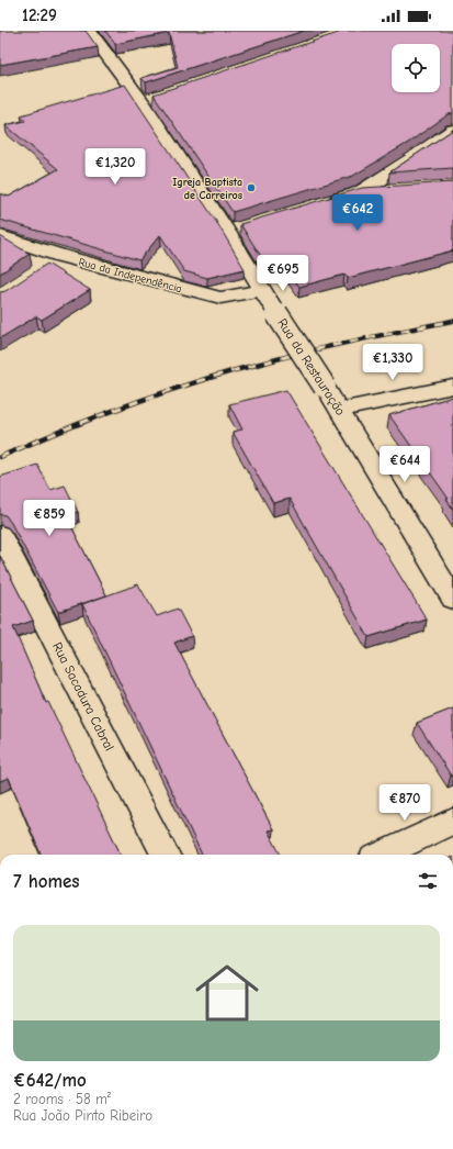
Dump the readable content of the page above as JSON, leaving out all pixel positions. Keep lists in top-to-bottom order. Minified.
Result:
{"streets":{"street":["Rua da Independência","Rua da Restauração","Rua Sacadura Cabral"]},"crossings":[["Rua da Independência","Rua da Restauração"]],"places":["Igreja Baptista de Carreiros"],"page":{"status":"12:29","price":["€1,320","€642","€695","€1,330","€644","€859","€870"],"heading":"7 homes","list":[{"name":"€642/mo","note":"2 rooms · 58 m² · Rua João Pinto Ribeiro"}]}}
